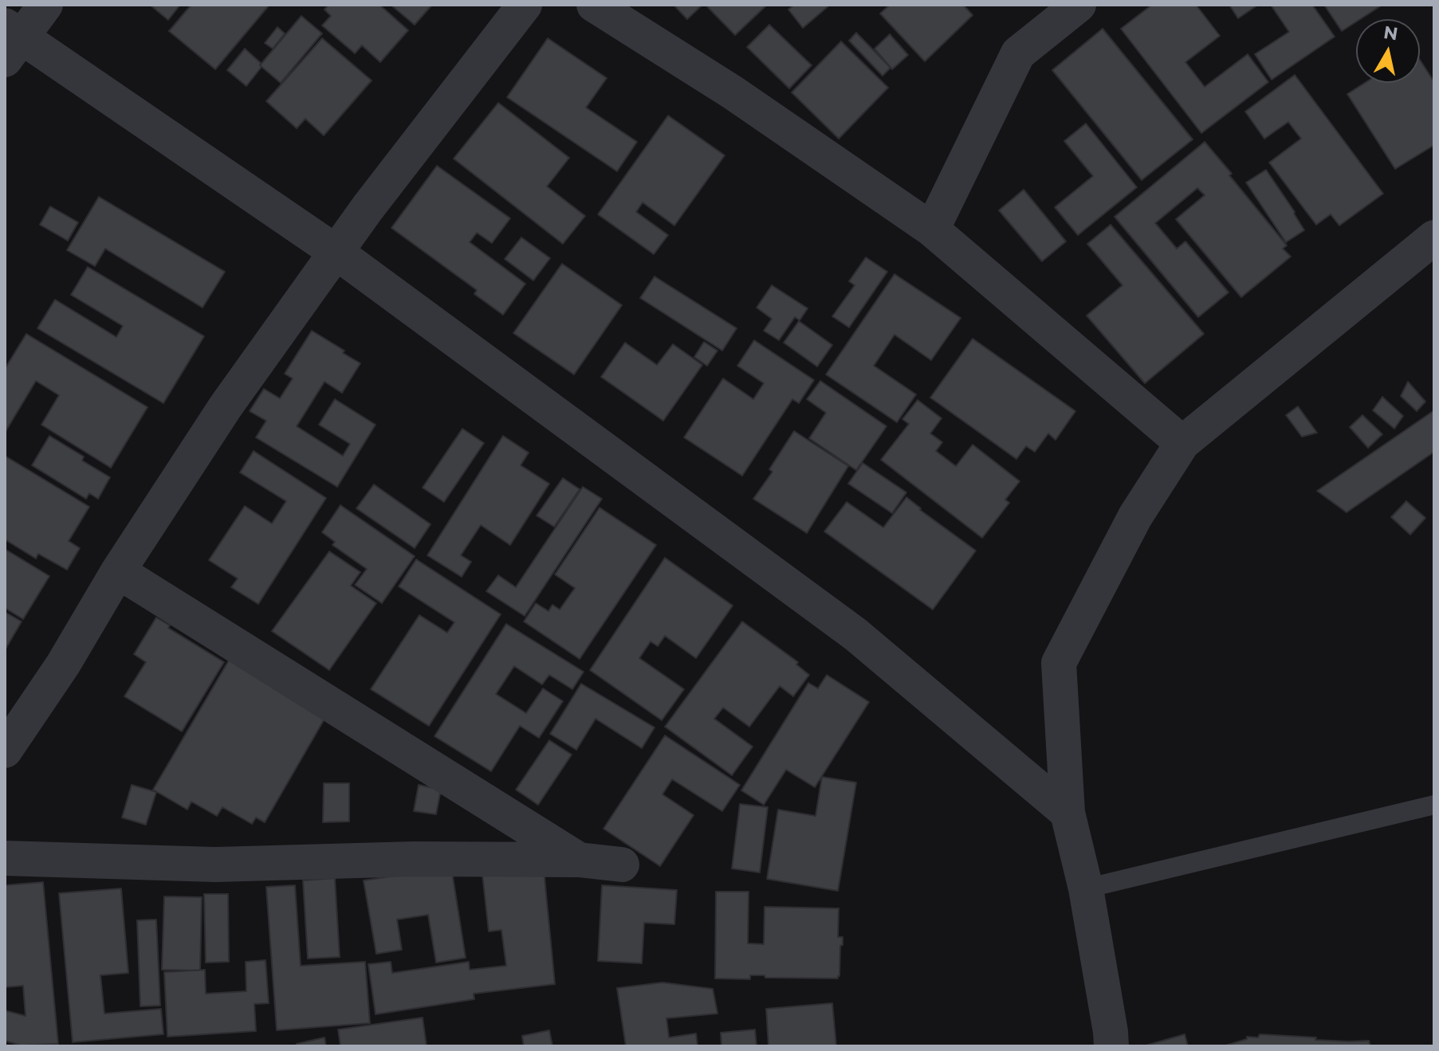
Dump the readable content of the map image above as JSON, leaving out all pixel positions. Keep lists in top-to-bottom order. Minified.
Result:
{"north":"top"}
